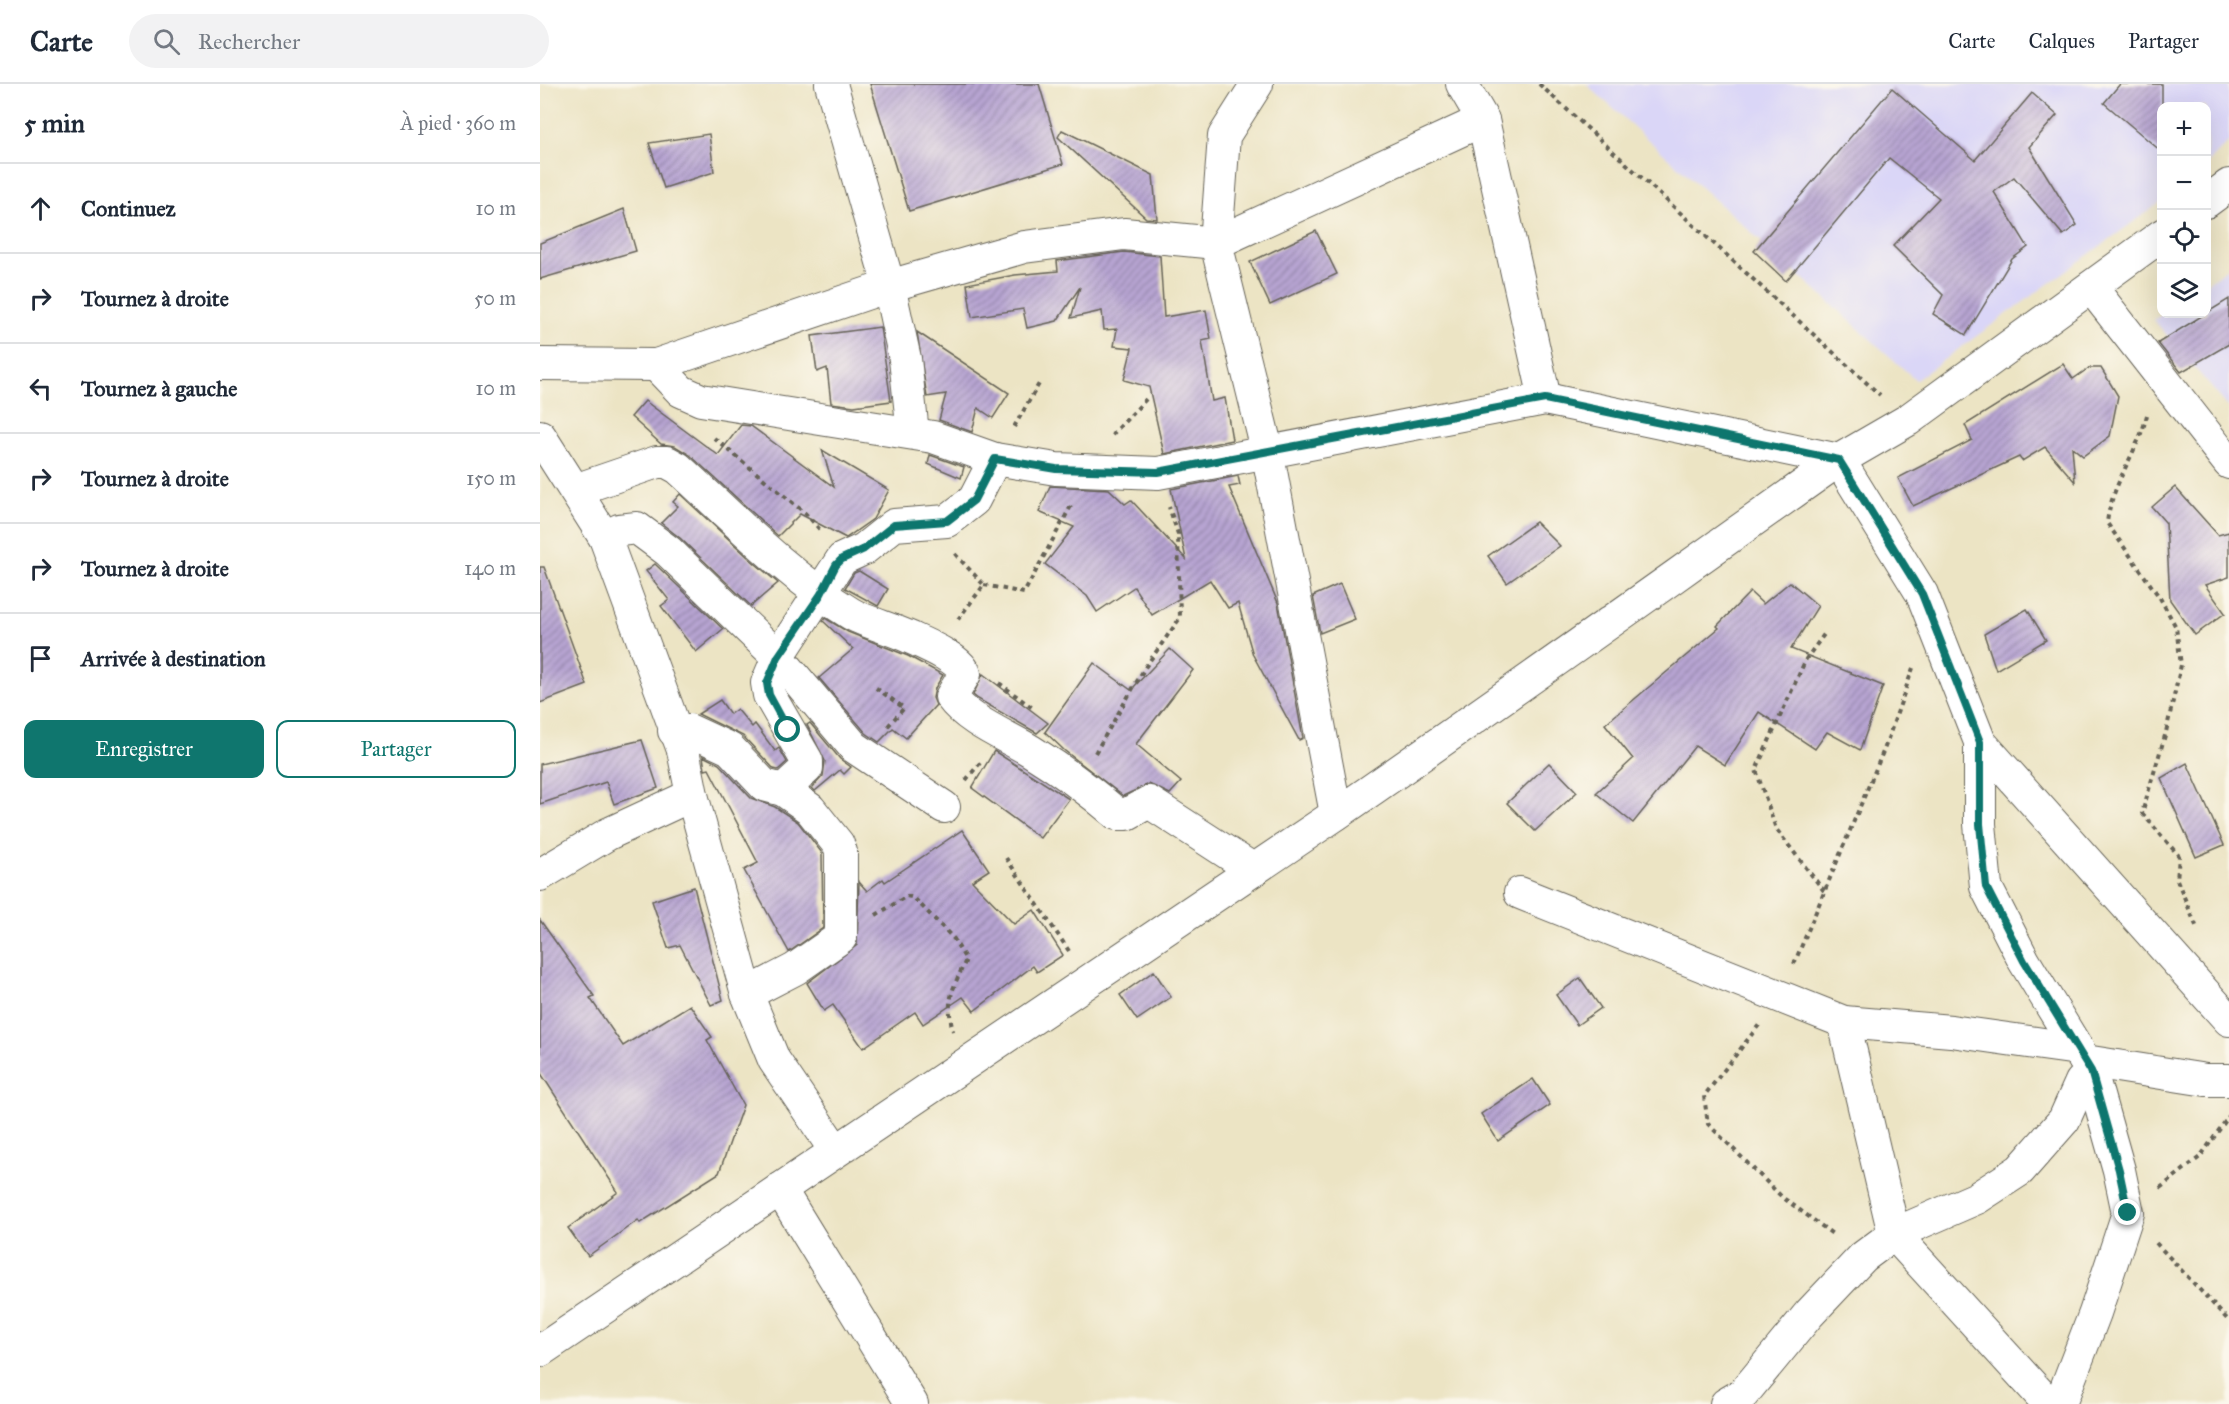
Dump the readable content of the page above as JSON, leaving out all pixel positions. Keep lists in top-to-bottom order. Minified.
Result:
{"page":{"header":"Carte","search":"Rechercher","nav":["Carte","Calques","Partager"],"heading":["5 min","À pied · 360 m"],"map_buttons":["+","−"],"list":[["Continuez","10 m"],["Tournez à droite","50 m"],["Tournez à gauche","10 m"],["Tournez à droite","150 m"],["Tournez à droite","140 m"],"Arrivée à destination"],"buttons":["Enregistrer","Partager"]}}
